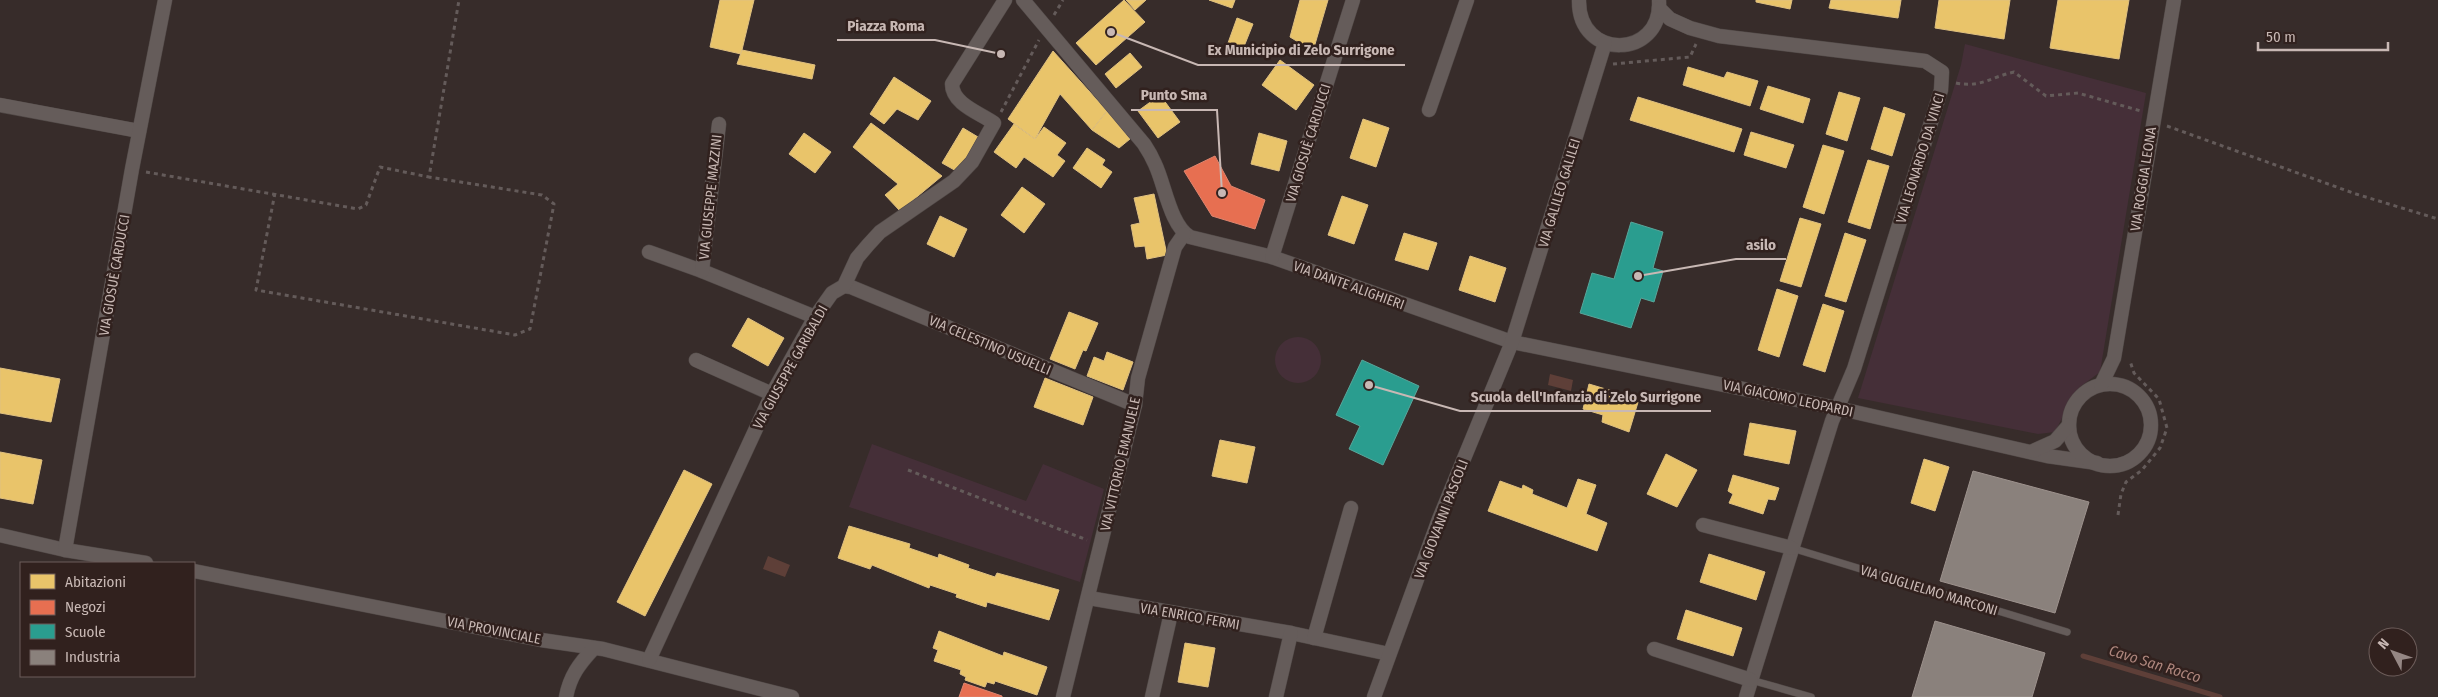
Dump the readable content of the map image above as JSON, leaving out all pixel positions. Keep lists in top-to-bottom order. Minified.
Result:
{"streets":{"street":["VIA GIOSUÈ CARDUCCI","VIA LEONARDO DA VINCI","VIA ROGGIA LEONA","VIA GALILEO GALILEI","VIA GIUSEPPE MAZZINI","VIA DANTE ALIGHIERI","VIA CELESTINO USUELLI","VIA GIUSEPPE GARIBALDI","VIA GIACOMO LEOPARDI","VIA VITTORIO EMANUELE","VIA GIOVANNI PASCOLI","VIA ENRICO FERMI","VIA PROVINCIALE"],"lane":["VIA GUGLIELMO MARCONI"]},"crossings":[["VIA GIOSUÈ CARDUCCI","VIA DANTE ALIGHIERI"],["VIA LEONARDO DA VINCI","VIA GALILEO GALILEI"],["VIA LEONARDO DA VINCI","VIA GIACOMO LEOPARDI"],["VIA ROGGIA LEONA","VIA GIACOMO LEOPARDI"],["VIA GALILEO GALILEI","VIA DANTE ALIGHIERI"],["VIA GALILEO GALILEI","VIA GIACOMO LEOPARDI"],["VIA GALILEO GALILEI","VIA GIOVANNI PASCOLI"],["VIA GIUSEPPE MAZZINI","VIA GIUSEPPE GARIBALDI"],["VIA DANTE ALIGHIERI","VIA GIACOMO LEOPARDI"],["VIA DANTE ALIGHIERI","VIA VITTORIO EMANUELE"],["VIA DANTE ALIGHIERI","VIA GIOVANNI PASCOLI"],["VIA CELESTINO USUELLI","VIA GIUSEPPE GARIBALDI"],["VIA CELESTINO USUELLI","VIA VITTORIO EMANUELE"],["VIA GIUSEPPE GARIBALDI","VIA PROVINCIALE"],["VIA GIACOMO LEOPARDI","VIA GIOVANNI PASCOLI"],["VIA VITTORIO EMANUELE","VIA ENRICO FERMI"],["VIA GIOVANNI PASCOLI","VIA ENRICO FERMI"]],"water":["Cavo San Rocco"],"places":["Ex Municipio di Zelo Surrigone","Piazza Roma","Punto Sma","asilo","Scuola dell'Infanzia di Zelo Surrigone"],"legend":["Abitazioni","Negozi","Scuole","Industria"],"scale_bar":"50 m","north":"top left"}
